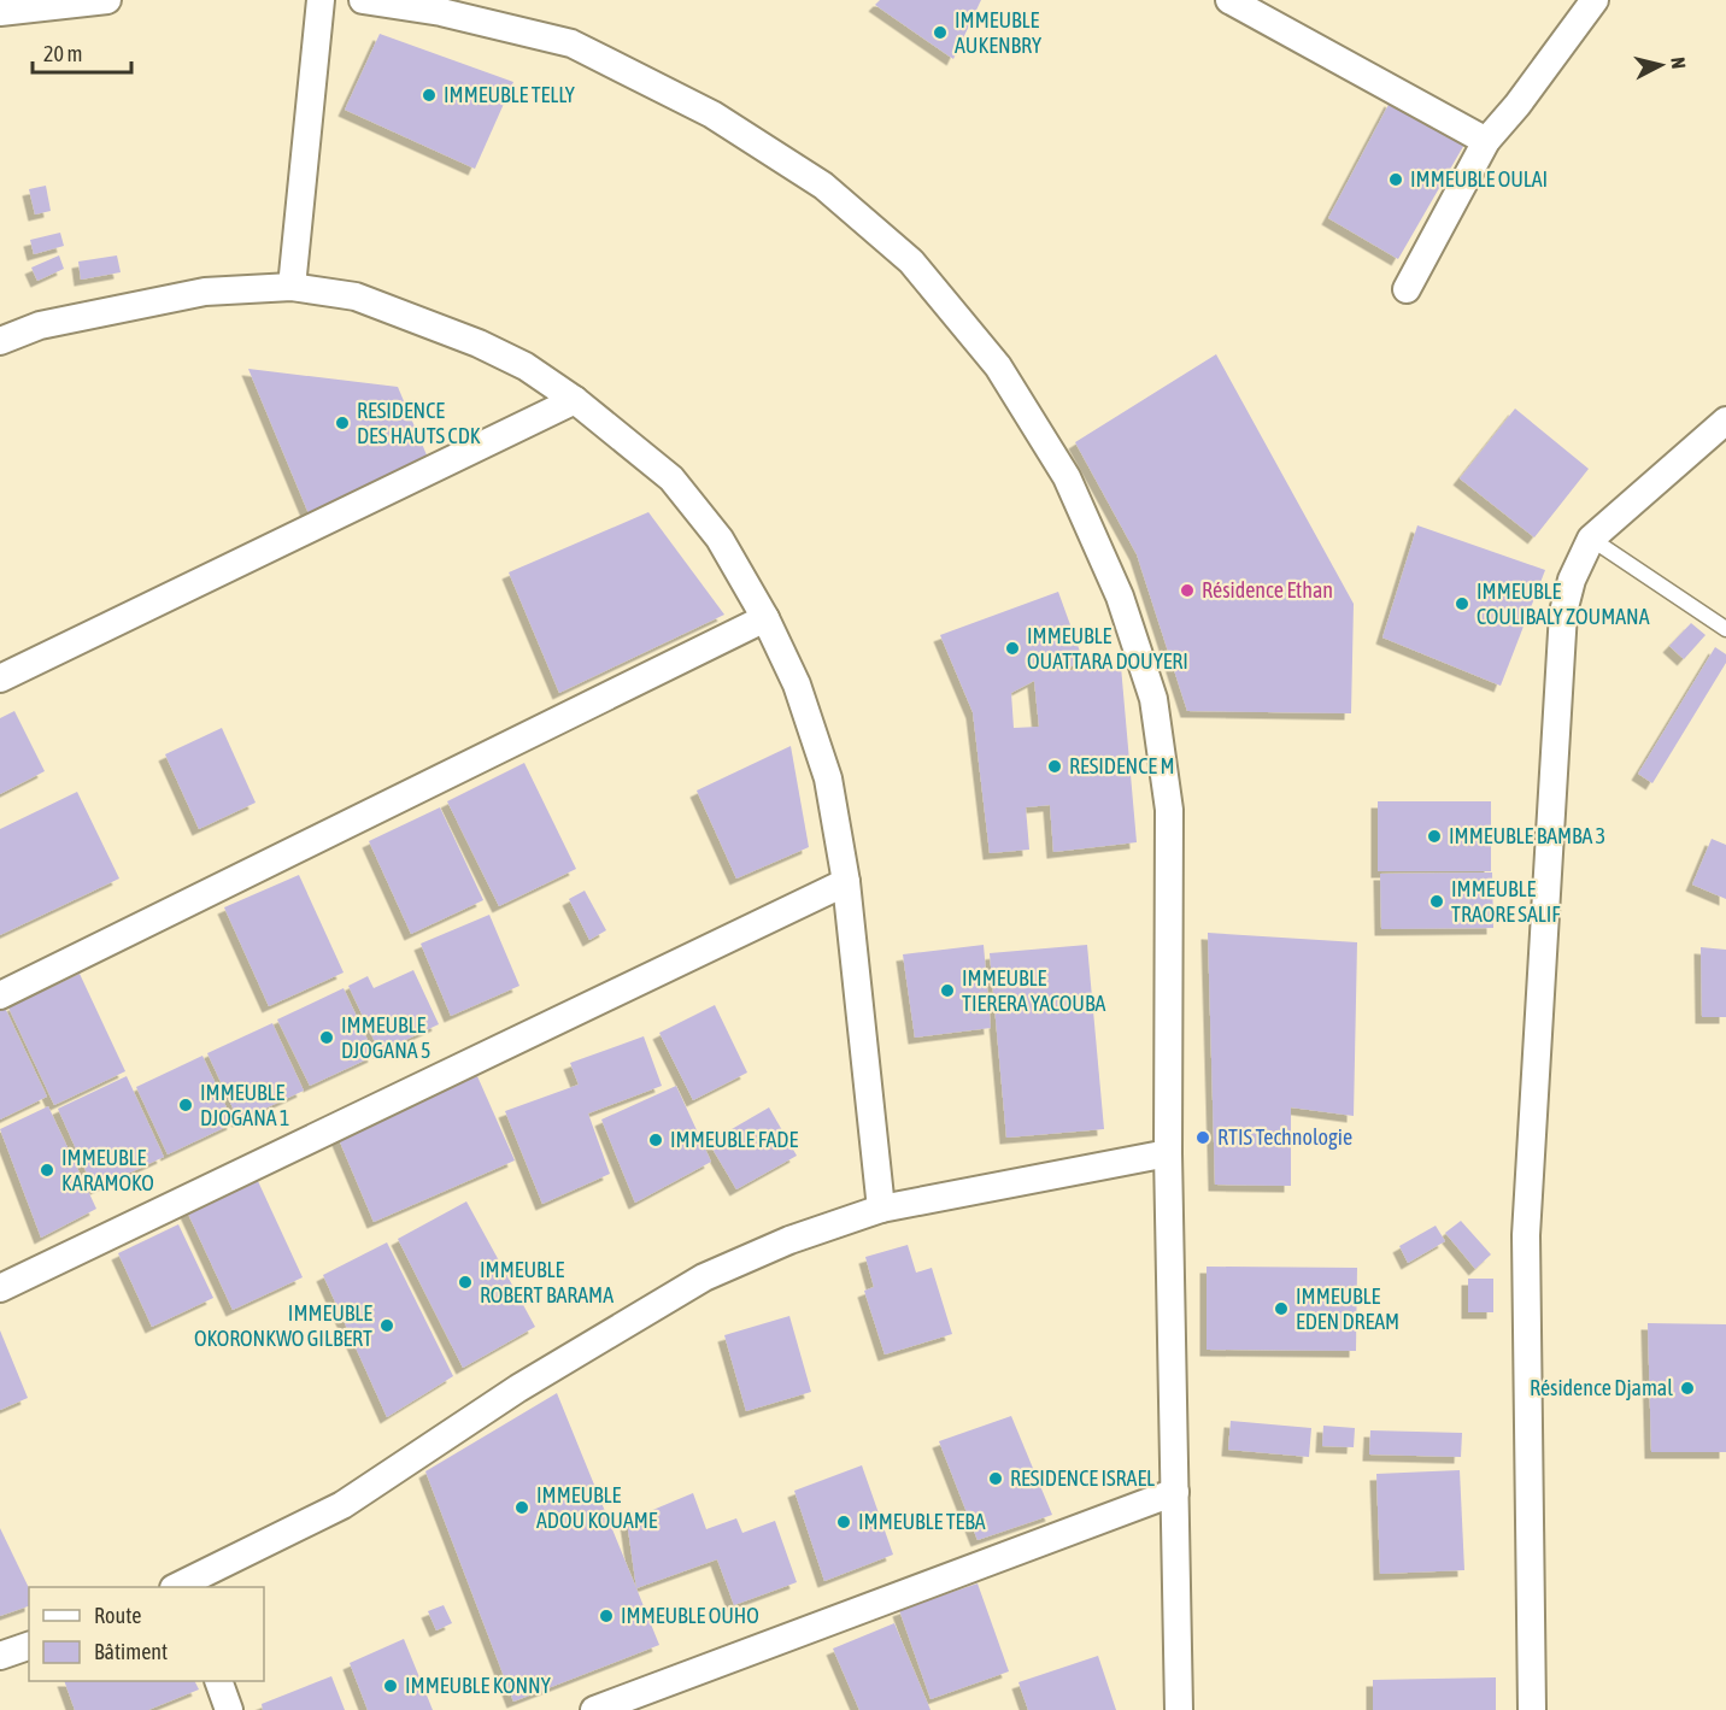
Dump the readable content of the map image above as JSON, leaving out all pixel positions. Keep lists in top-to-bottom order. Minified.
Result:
{"places":["IMMEUBLE AUKENBRY","IMMEUBLE TELLY","IMMEUBLE OULAI","RESIDENCE DES HAUTS CDK","Résidence Ethan","IMMEUBLE COULIBALY ZOUMANA","IMMEUBLE OUATTARA DOUYERI","RESIDENCE M","IMMEUBLE BAMBA 3","IMMEUBLE TRAORE SALIF","IMMEUBLE TIERERA YACOUBA","IMMEUBLE DJOGANA 5","IMMEUBLE DJOGANA 1","RTIS Technologie","IMMEUBLE FADE","IMMEUBLE KARAMOKO","IMMEUBLE ROBERT BARAMA","IMMEUBLE EDEN DREAM","IMMEUBLE OKORONKWO GILBERT","Résidence Djamal","RESIDENCE ISRAEL","IMMEUBLE ADOU KOUAME","IMMEUBLE TEBA","IMMEUBLE OUHO","IMMEUBLE KONNY"],"legend":["Route","Bâtiment"],"scale_bar":"20 m","north":"right"}
